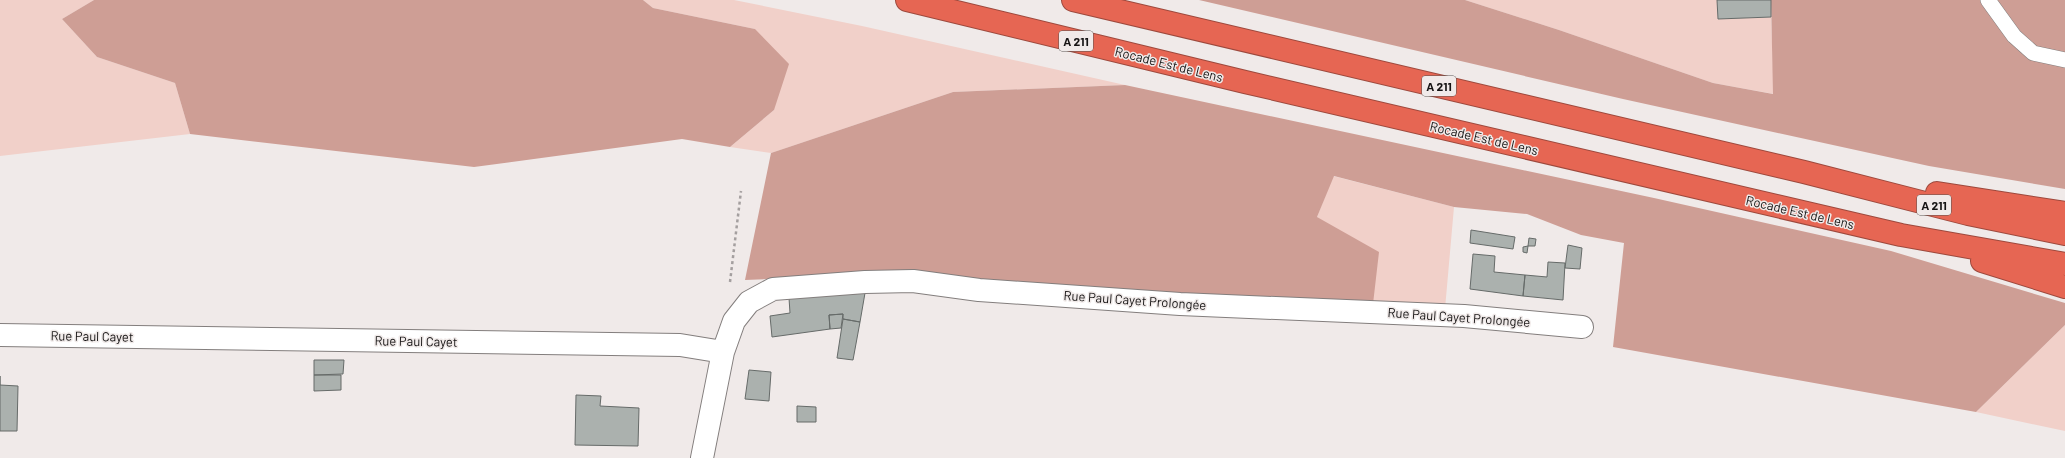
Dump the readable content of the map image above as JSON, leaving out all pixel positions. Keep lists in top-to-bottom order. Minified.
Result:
{"streets":{"highway":["A 211","Rocade Est de Lens"],"street":["Rue Paul Cayet Prolongée","Rue Paul Cayet"]},"crossings":[["Rue Paul Cayet Prolongée","Rue Paul Cayet"]]}
